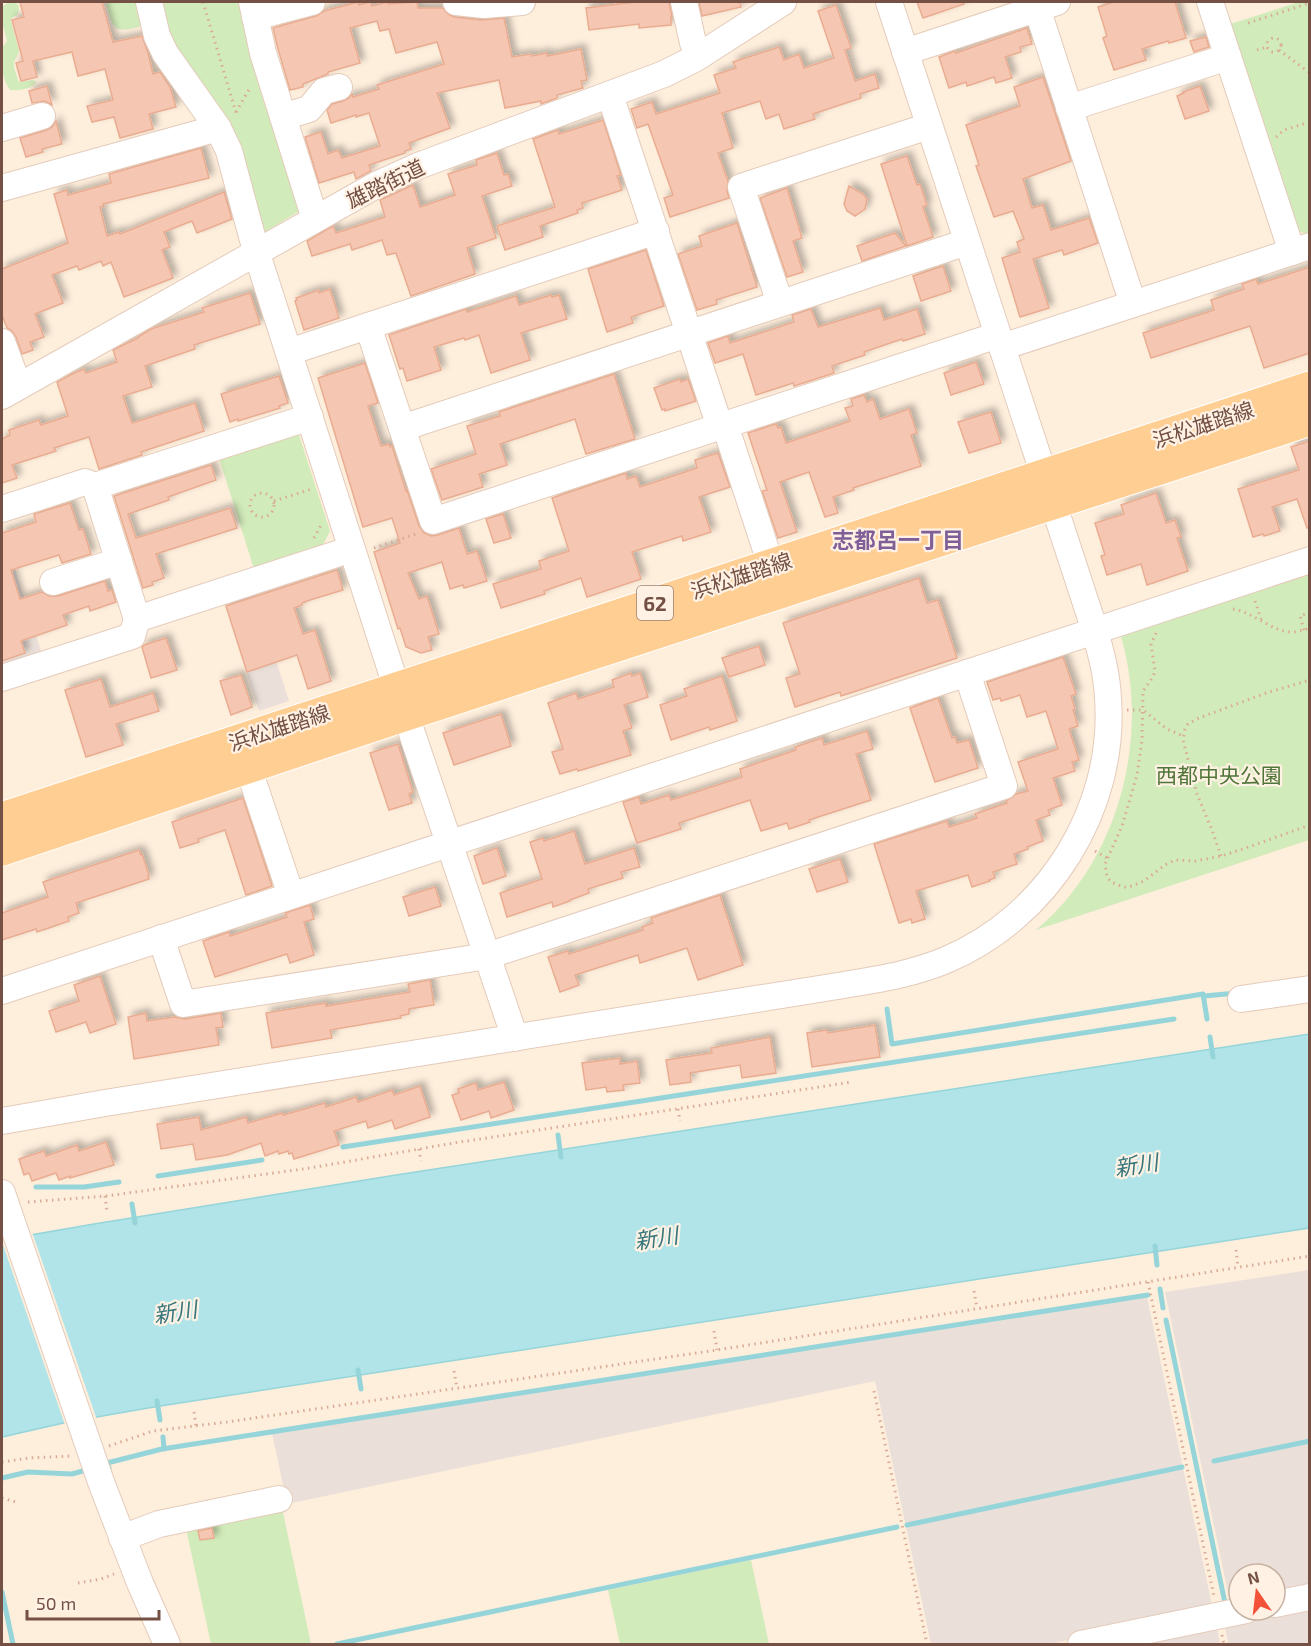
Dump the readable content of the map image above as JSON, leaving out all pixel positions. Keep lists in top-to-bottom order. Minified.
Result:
{"streets":{"main road":["浜松雄踏線","62"],"street":["雄踏街道"]},"districts":["志都呂一丁目"],"water":["新川"],"parks":["西都中央公園"],"scale_bar":"50 m","north":"top"}
